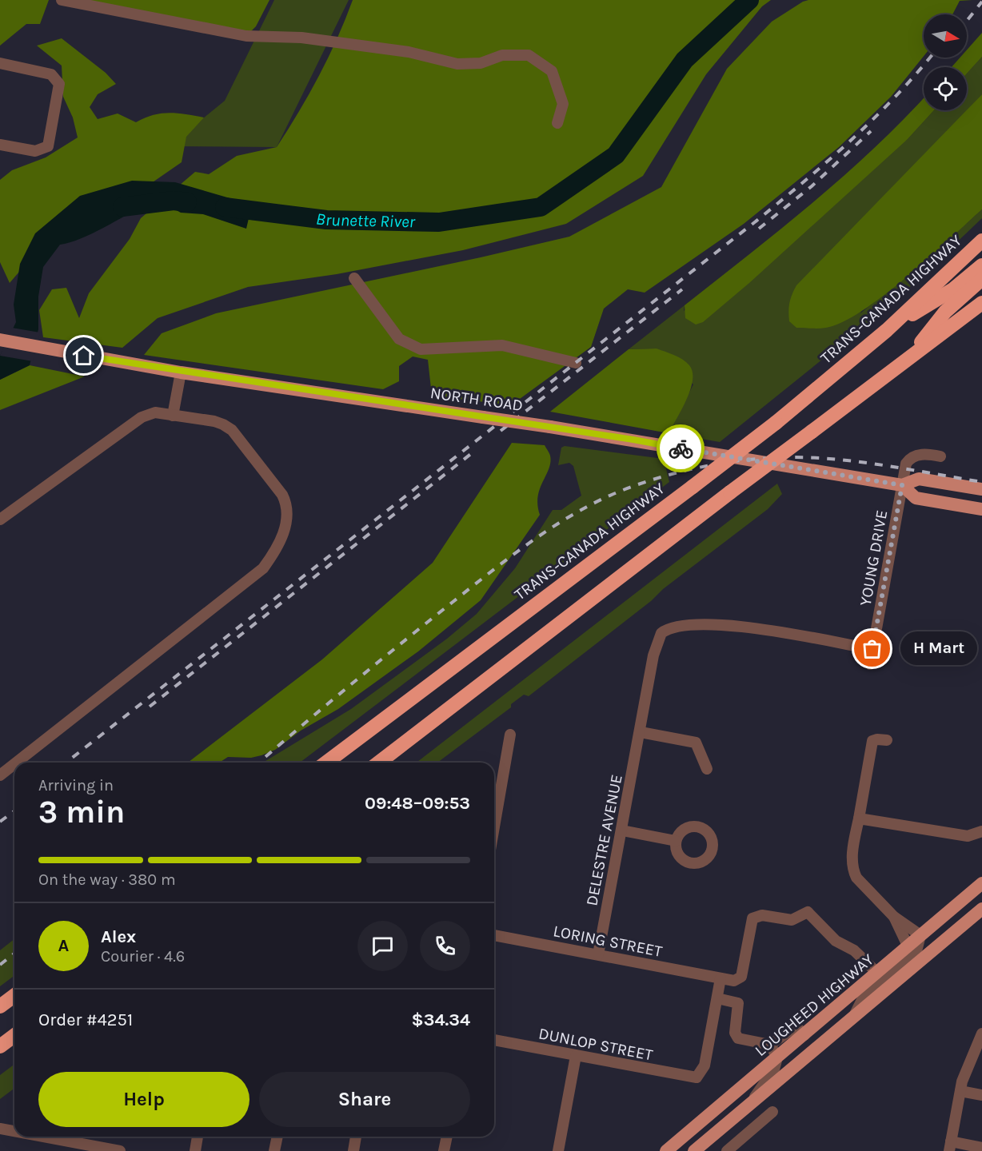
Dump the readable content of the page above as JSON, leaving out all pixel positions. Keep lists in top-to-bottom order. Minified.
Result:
{"streets":{"highway":["TRANS-CANADA HIGHWAY"],"main road":["NORTH ROAD","LOUGHEED HIGHWAY"],"street":["YOUNG DRIVE","DELESTRE AVENUE","LORING STREET","DUNLOP STREET"]},"crossings":[["NORTH ROAD","YOUNG DRIVE"],["YOUNG DRIVE","DELESTRE AVENUE"],["DELESTRE AVENUE","LORING STREET"]],"water":["Brunette River"],"places":["H Mart"],"north":"right","page":{"bubble":"H Mart","heading":["3 min","Arriving in","09:48–09:53"],"panel":["Alex","Courier · 4.6","Order #4251","$34.34"],"bar":"On the way · 380 m","round":"A","buttons":["Help","Share"]}}
